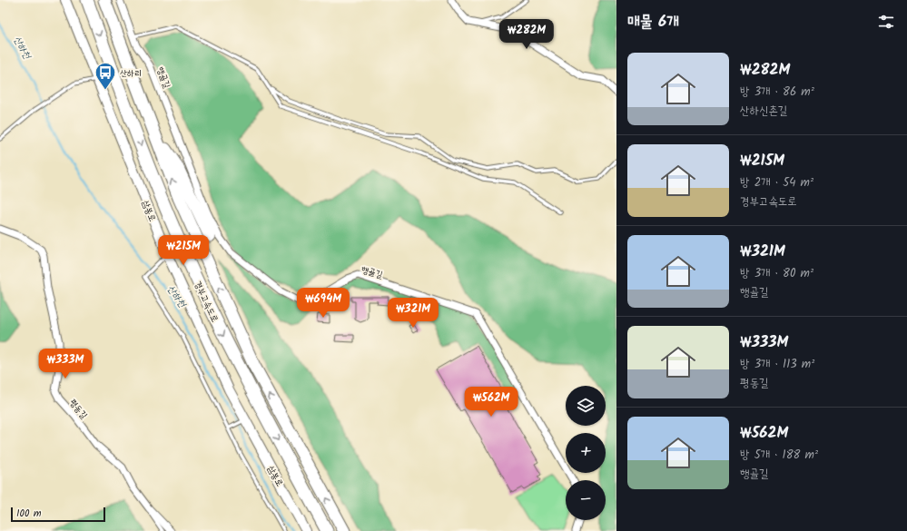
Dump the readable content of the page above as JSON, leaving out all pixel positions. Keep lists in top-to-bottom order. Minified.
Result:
{"streets":{"highway":["경부고속도로"],"main road":["삼봉로"],"street":["행골길","평동길"]},"water":["산하천"],"places":{"bus stop":["산하리"]},"scale_bar":"100 m","page":{"heading":"매물 6개","price":["₩282M","₩215M","₩694M","₩321M","₩333M","₩562M"],"list":[{"name":"₩282M","note":"방 3개 · 86 m² · 산하신촌길"},{"name":"₩215M","note":"방 2개 · 54 m² · 경부고속도로"},{"name":"₩321M","note":"방 3개 · 80 m² · 행골길"},{"name":"₩333M","note":"방 3개 · 113 m² · 평동길"},{"name":"₩562M","note":"방 5개 · 188 m² · 행골길"}],"map_buttons":["+","−"],"scale":"100 m"}}
